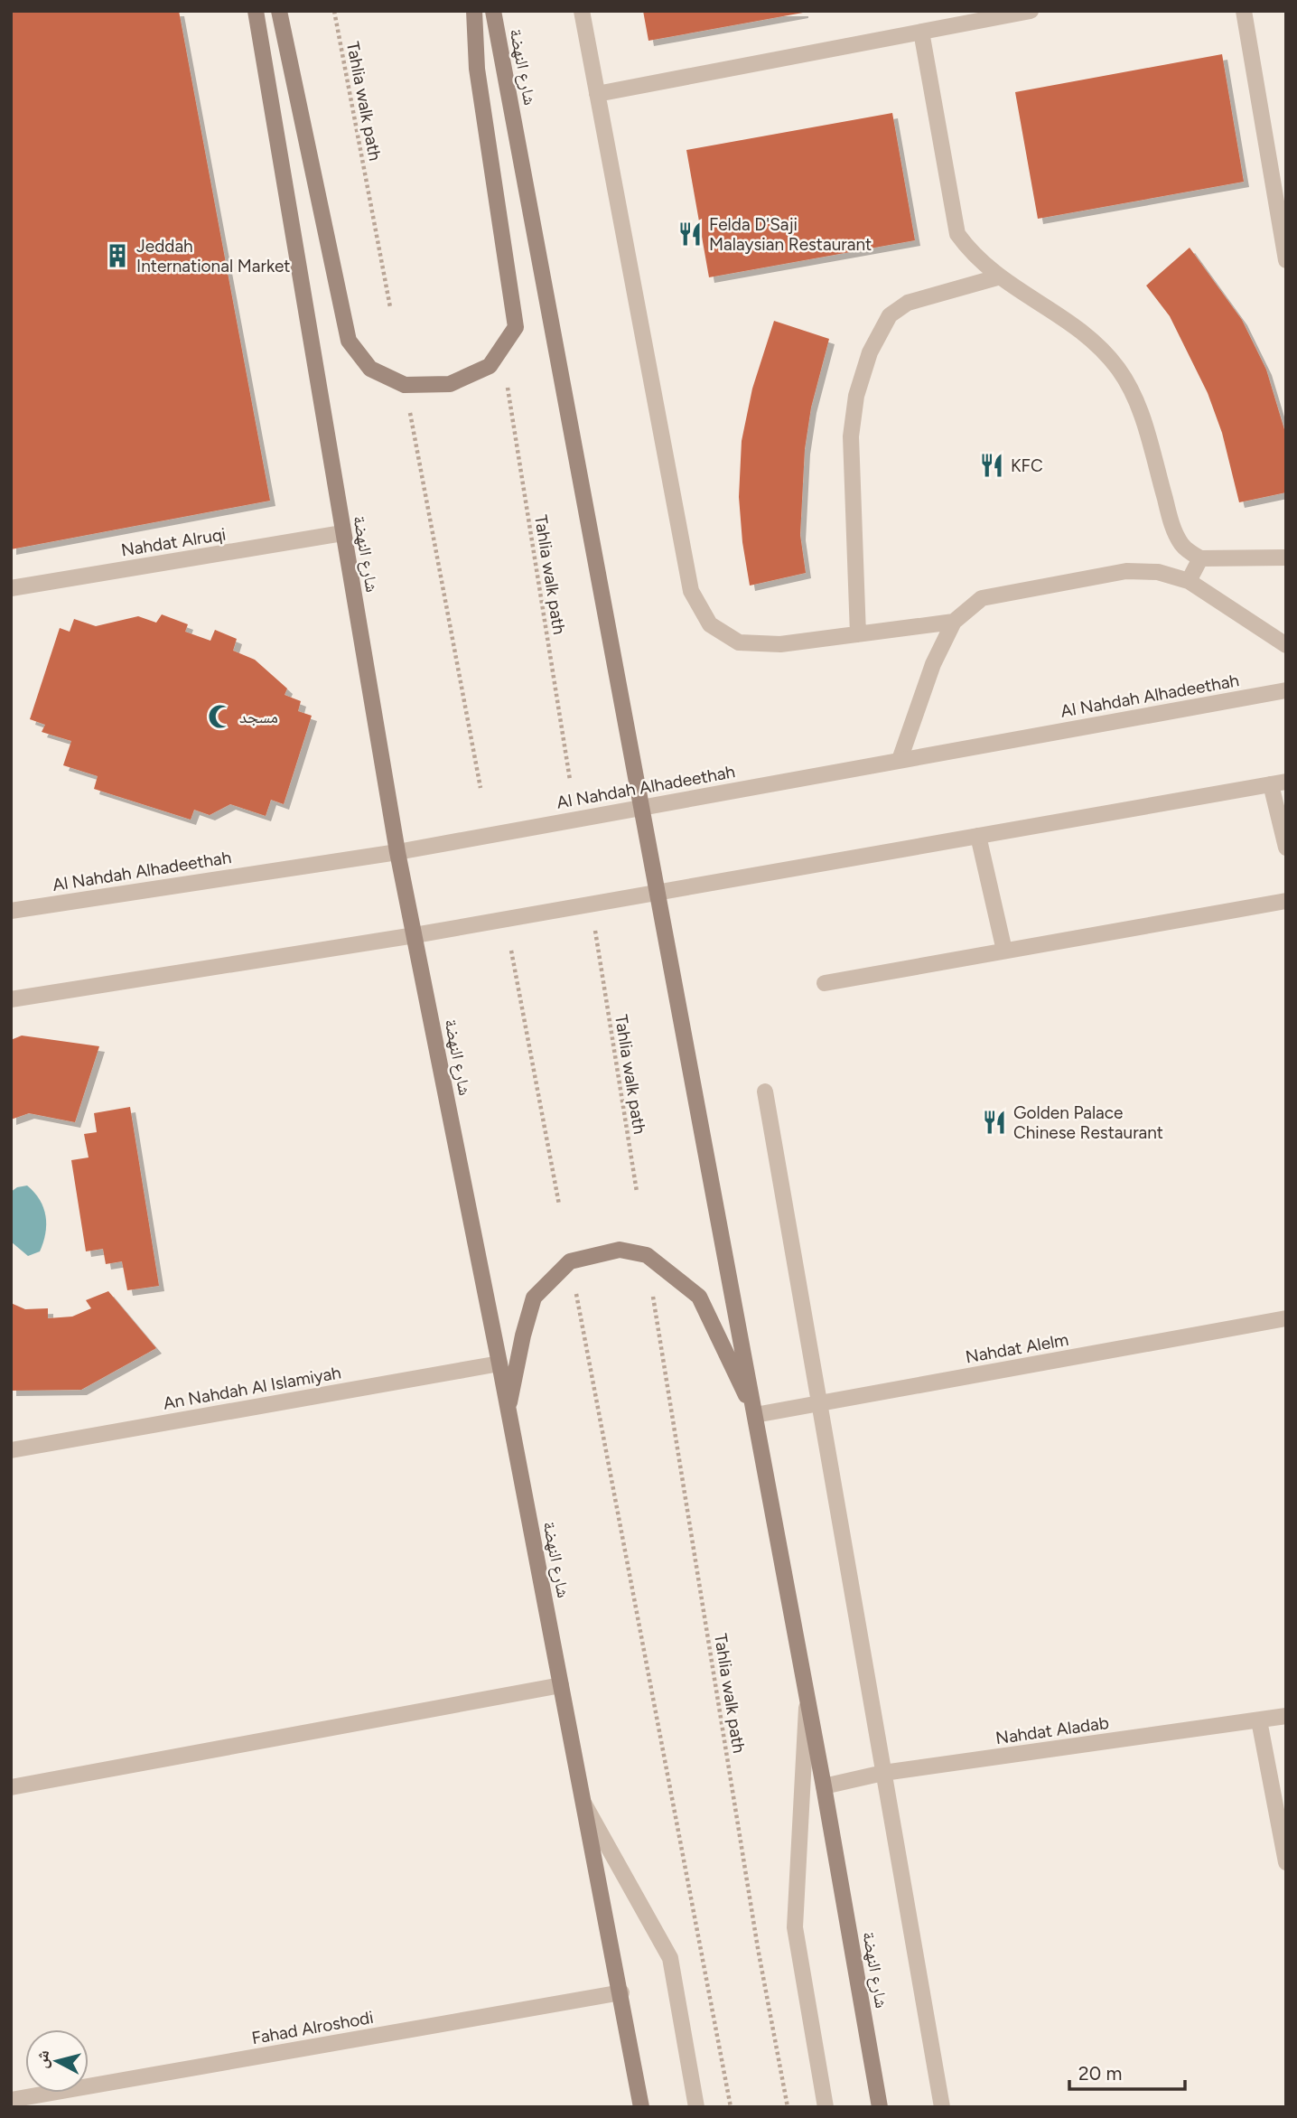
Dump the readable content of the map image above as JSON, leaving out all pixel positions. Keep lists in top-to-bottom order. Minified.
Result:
{"streets":{"street":["شارع النهضة","Nahdat Alruqi","Al Nahdah Alhadeethah","Nahdat Alelm","An Nahdah Al Islamiyah","Nahdat Aladab","Fahad Alroshodi"],"path":["Tahlia walk path"]},"crossings":[["شارع النهضة","Nahdat Alruqi"],["شارع النهضة","Al Nahdah Alhadeethah"],["شارع النهضة","Nahdat Alelm"],["شارع النهضة","An Nahdah Al Islamiyah"],["شارع النهضة","Nahdat Aladab"],["شارع النهضة","Fahad Alroshodi"]],"places":{"restaurant":["Felda D'Saji Malaysian Restaurant","KFC","Golden Palace Chinese Restaurant"],"building":["Jeddah International Market"],"mosque":["مسجد"]},"scale_bar":"20 m","north":"left"}
